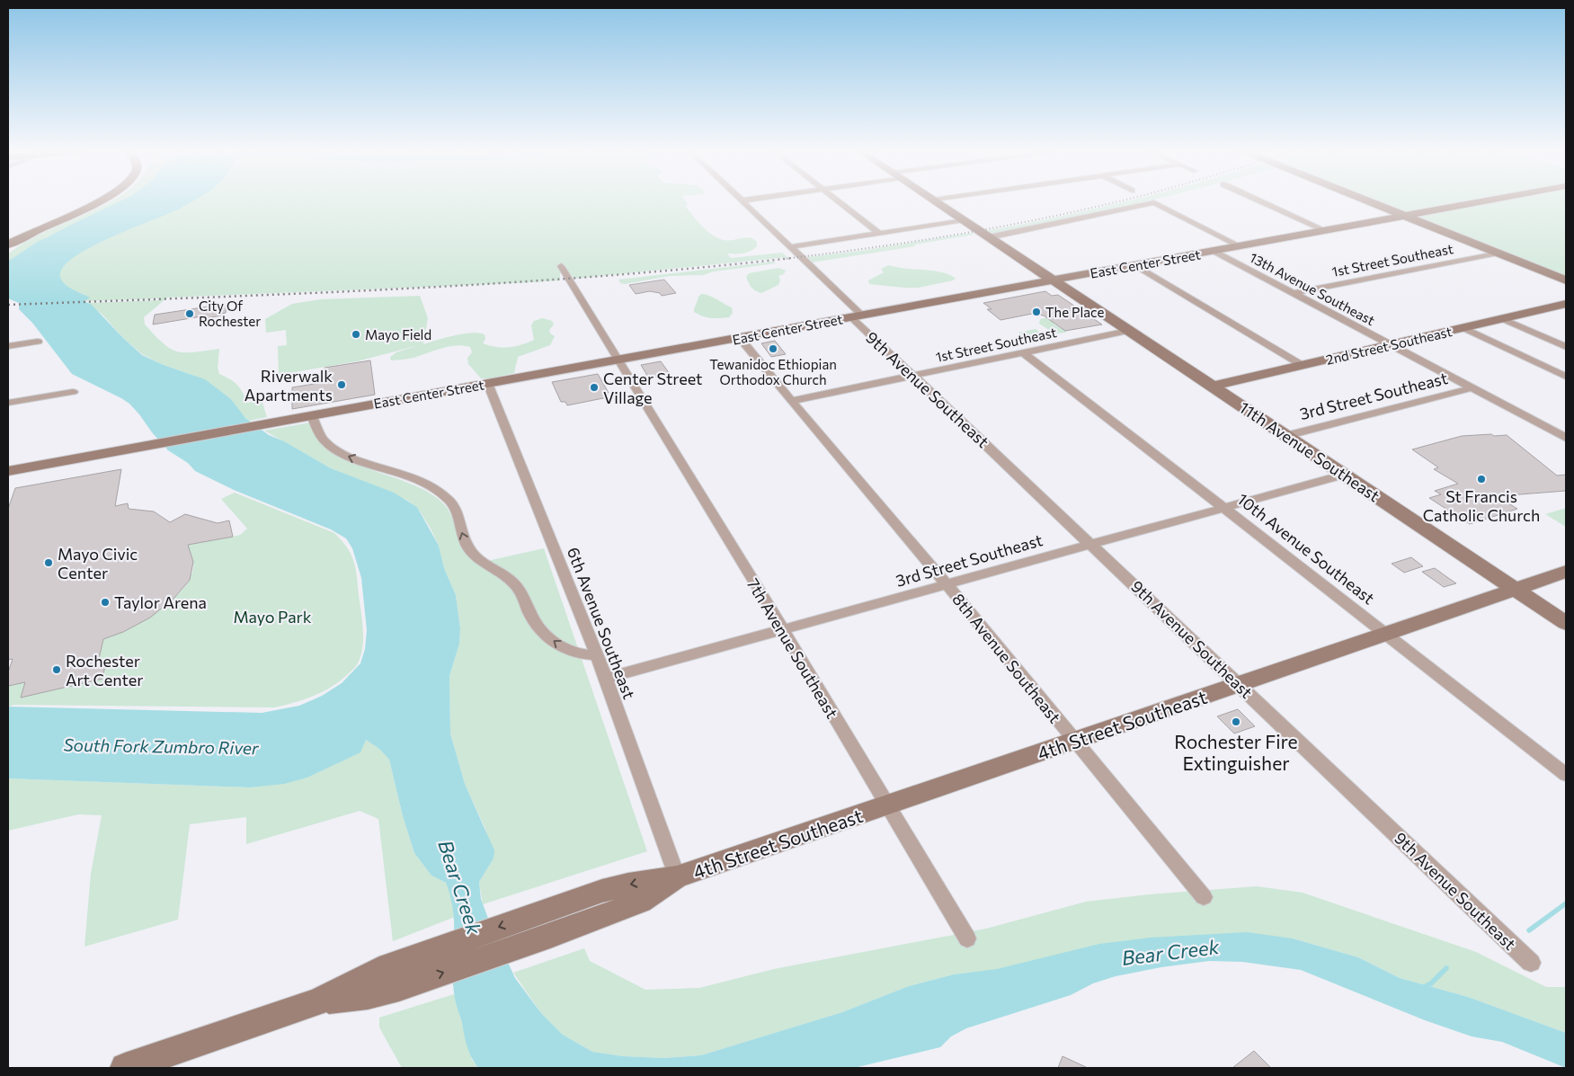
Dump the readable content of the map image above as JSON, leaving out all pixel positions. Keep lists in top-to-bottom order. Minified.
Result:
{"streets":{"street":["1st Street Southeast","East Center Street","13th Avenue Southeast","2nd Street Southeast","9th Avenue Southeast","3rd Street Southeast","11th Avenue Southeast","10th Avenue Southeast","6th Avenue Southeast","7th Avenue Southeast","8th Avenue Southeast","4th Street Southeast"]},"crossings":[["1st Street Southeast","13th Avenue Southeast"],["1st Street Southeast","9th Avenue Southeast"],["1st Street Southeast","11th Avenue Southeast"],["1st Street Southeast","10th Avenue Southeast"],["1st Street Southeast","8th Avenue Southeast"],["East Center Street","13th Avenue Southeast"],["East Center Street","9th Avenue Southeast"],["East Center Street","11th Avenue Southeast"],["East Center Street","6th Avenue Southeast"],["East Center Street","7th Avenue Southeast"],["East Center Street","8th Avenue Southeast"],["13th Avenue Southeast","2nd Street Southeast"],["13th Avenue Southeast","3rd Street Southeast"],["2nd Street Southeast","11th Avenue Southeast"],["9th Avenue Southeast","3rd Street Southeast"],["9th Avenue Southeast","4th Street Southeast"],["3rd Street Southeast","11th Avenue Southeast"],["3rd Street Southeast","10th Avenue Southeast"],["3rd Street Southeast","6th Avenue Southeast"],["3rd Street Southeast","7th Avenue Southeast"],["3rd Street Southeast","8th Avenue Southeast"],["11th Avenue Southeast","4th Street Southeast"],["10th Avenue Southeast","4th Street Southeast"],["6th Avenue Southeast","4th Street Southeast"],["7th Avenue Southeast","4th Street Southeast"],["8th Avenue Southeast","4th Street Southeast"]],"water":["South Fork Zumbro River","Bear Creek"],"parks":["Mayo Park"],"places":["The Place","City Of Rochester","Mayo Field","Tewanidoc Ethiopian Orthodox Church","Riverwalk Apartments","Center Street Village","St Francis Catholic Church","Mayo Civic Center","Taylor Arena","Rochester Art Center","Rochester Fire Extinguisher"]}
